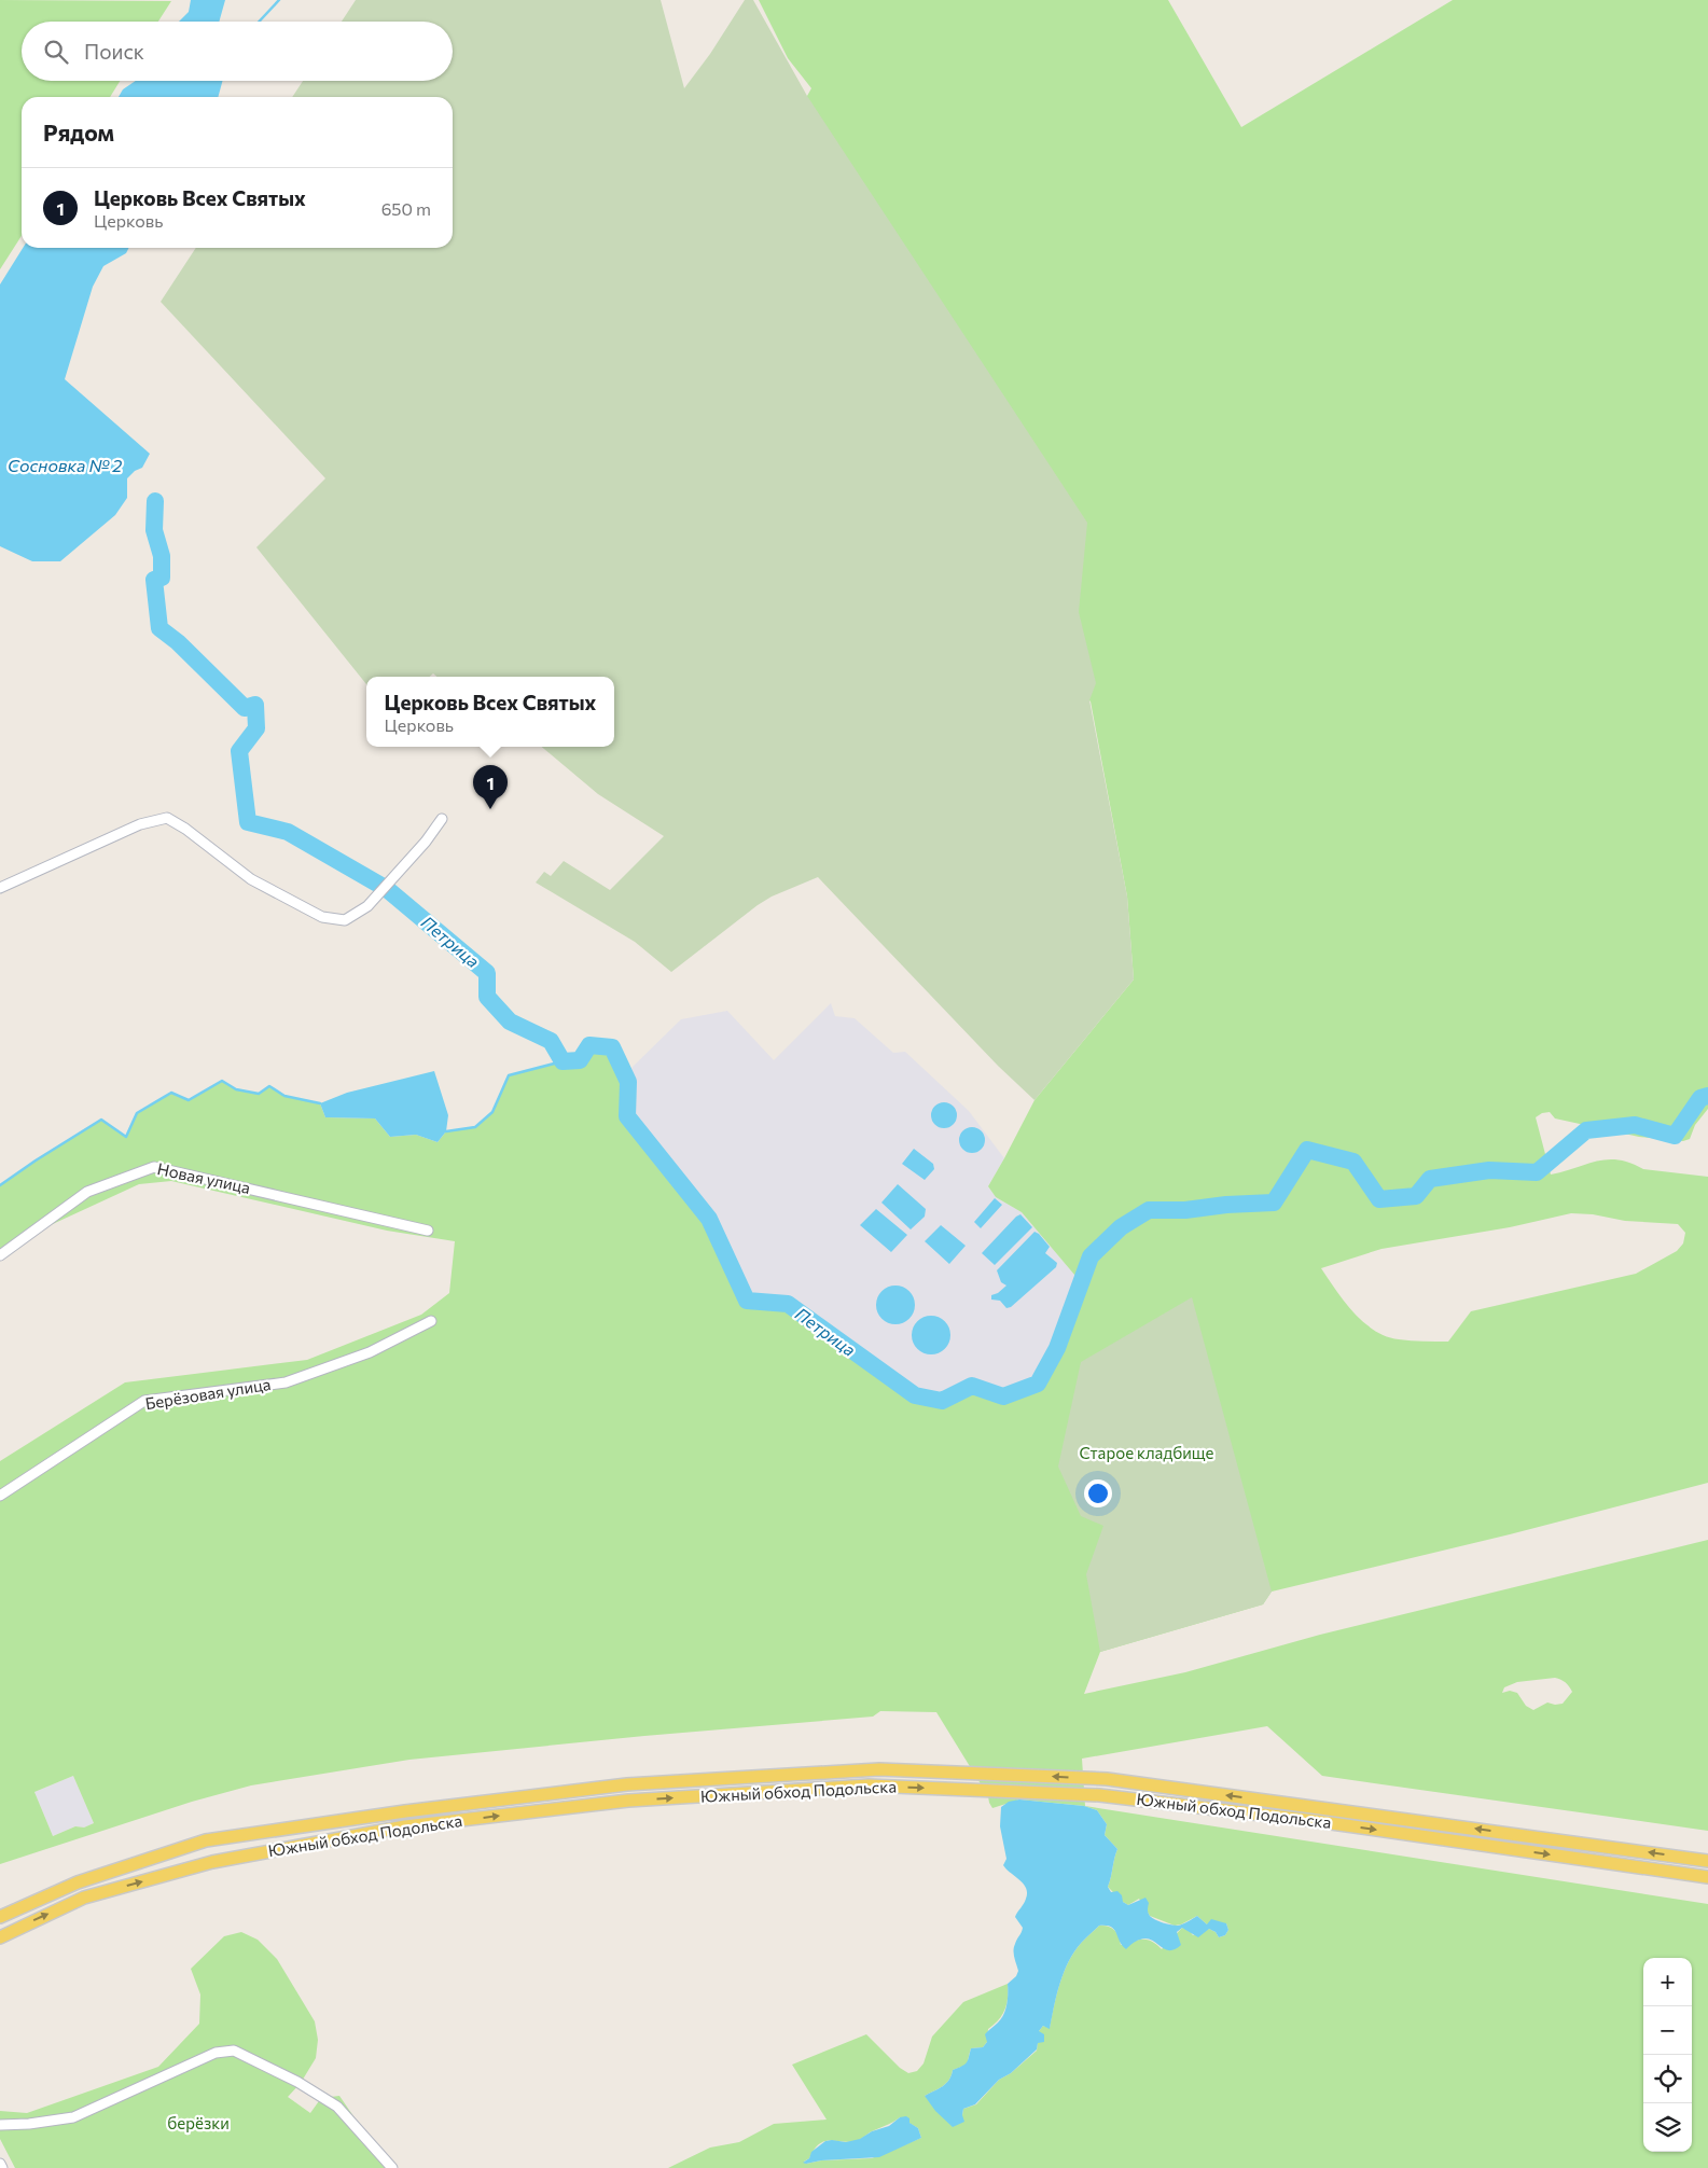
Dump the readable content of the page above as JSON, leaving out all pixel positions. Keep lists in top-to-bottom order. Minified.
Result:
{"streets":{"main road":["Южный обход Подольска"],"street":["Новая улица","Берёзовая улица"]},"water":["Сосновка № 2","Петрица"],"parks":["Старое кладбище","берёзки"],"page":{"search":"Поиск","heading":"Рядом","list":[{"mark":"1","name":"Церковь Всех Святых","note":"Церковь","value":"650 m"}],"popup":["Церковь Всех Святых","Церковь"],"pins":"1","map_buttons":["+","−"]}}
